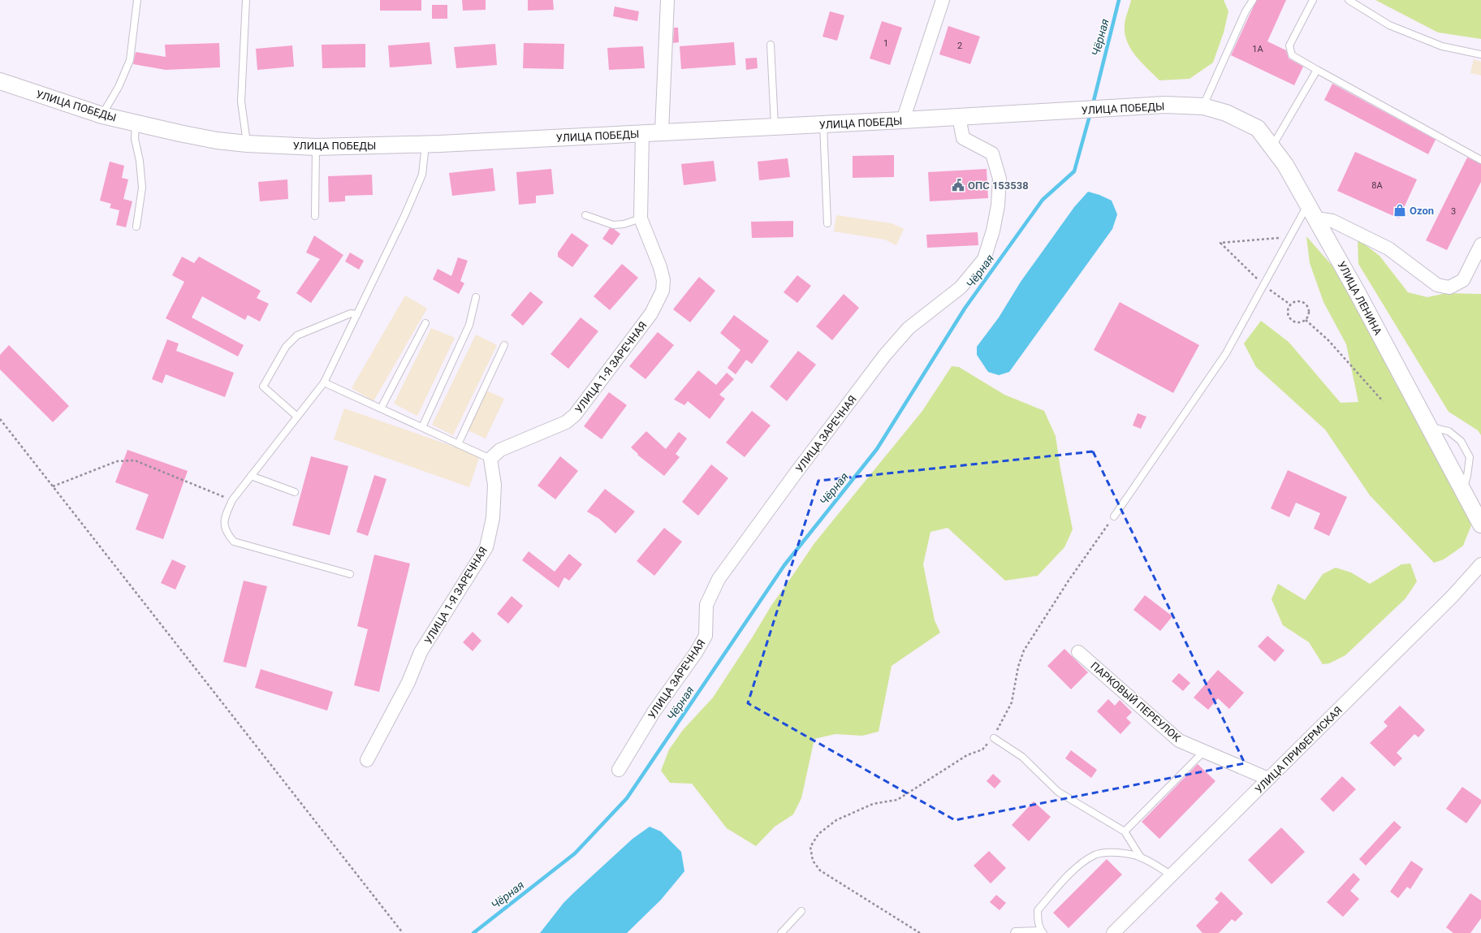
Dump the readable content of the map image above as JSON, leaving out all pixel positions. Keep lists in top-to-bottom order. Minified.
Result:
{"streets":{"street":["УЛИЦА ПОБЕДЫ","УЛИЦА ЛЕНИНА","УЛИЦА 1-Я ЗАРЕЧНАЯ","УЛИЦА ЗАРЕЧНАЯ","ПАРКОВЫЙ ПЕРЕУЛОК","УЛИЦА ПРИФЕРМСКАЯ"]},"crossings":[["УЛИЦА ПОБЕДЫ","УЛИЦА ЛЕНИНА"],["УЛИЦА ПОБЕДЫ","УЛИЦА 1-Я ЗАРЕЧНАЯ"],["УЛИЦА ПОБЕДЫ","УЛИЦА ЗАРЕЧНАЯ"],["ПАРКОВЫЙ ПЕРЕУЛОК","УЛИЦА ПРИФЕРМСКАЯ"]],"water":["Чёрная"],"places":{"public building":["ОПС 153538"],"shop":["Ozon"]},"house_numbers":["1","2","1А","8А","3"]}
